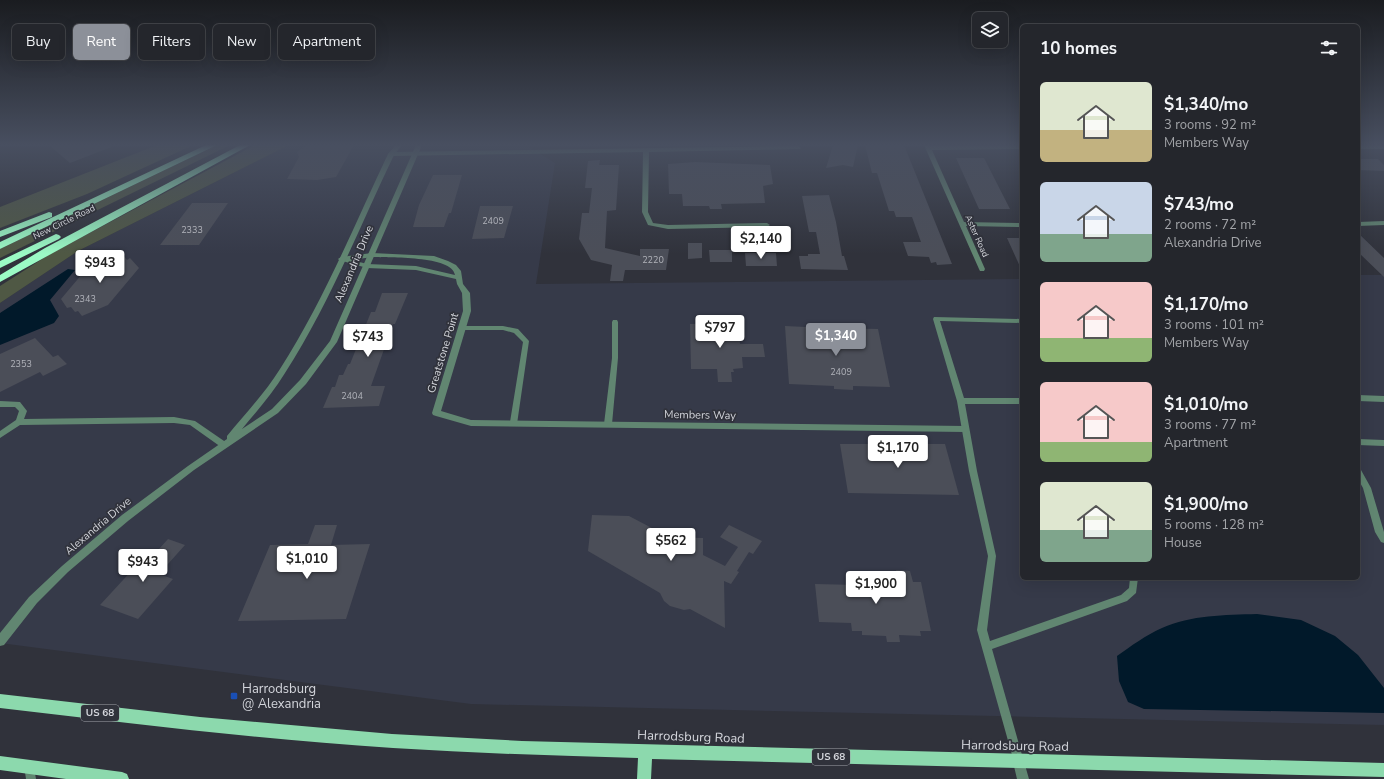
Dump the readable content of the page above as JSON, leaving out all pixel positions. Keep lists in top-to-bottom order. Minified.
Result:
{"streets":{"highway":["New Circle Road"],"main road":["US 68","Harrodsburg Road"],"street":["Aster Road","Alexandria Drive","Greatstone Point","Members Way"]},"crossings":[["Alexandria Drive","Greatstone Point"],["Greatstone Point","Members Way"]],"places":{"transit":["Harrodsburg @ Alexandria"]},"house_numbers":["2409","2333","2220","2343","2353","2409","2404"],"page":{"chip":["Buy","Rent","Filters","New","Apartment"],"heading":"10 homes","list":[{"name":"$1,340/mo","note":"3 rooms · 92 m² · Members Way"},{"name":"$743/mo","note":"2 rooms · 72 m² · Alexandria Drive"},{"name":"$1,170/mo","note":"3 rooms · 101 m² · Members Way"},{"name":"$1,010/mo","note":"3 rooms · 77 m² · Apartment"},{"name":"$1,900/mo","note":"5 rooms · 128 m² · House"}],"price":["$2,140","$943","$797","$1,340","$743","$1,170","$562","$1,010","$943","$1,900"]}}
